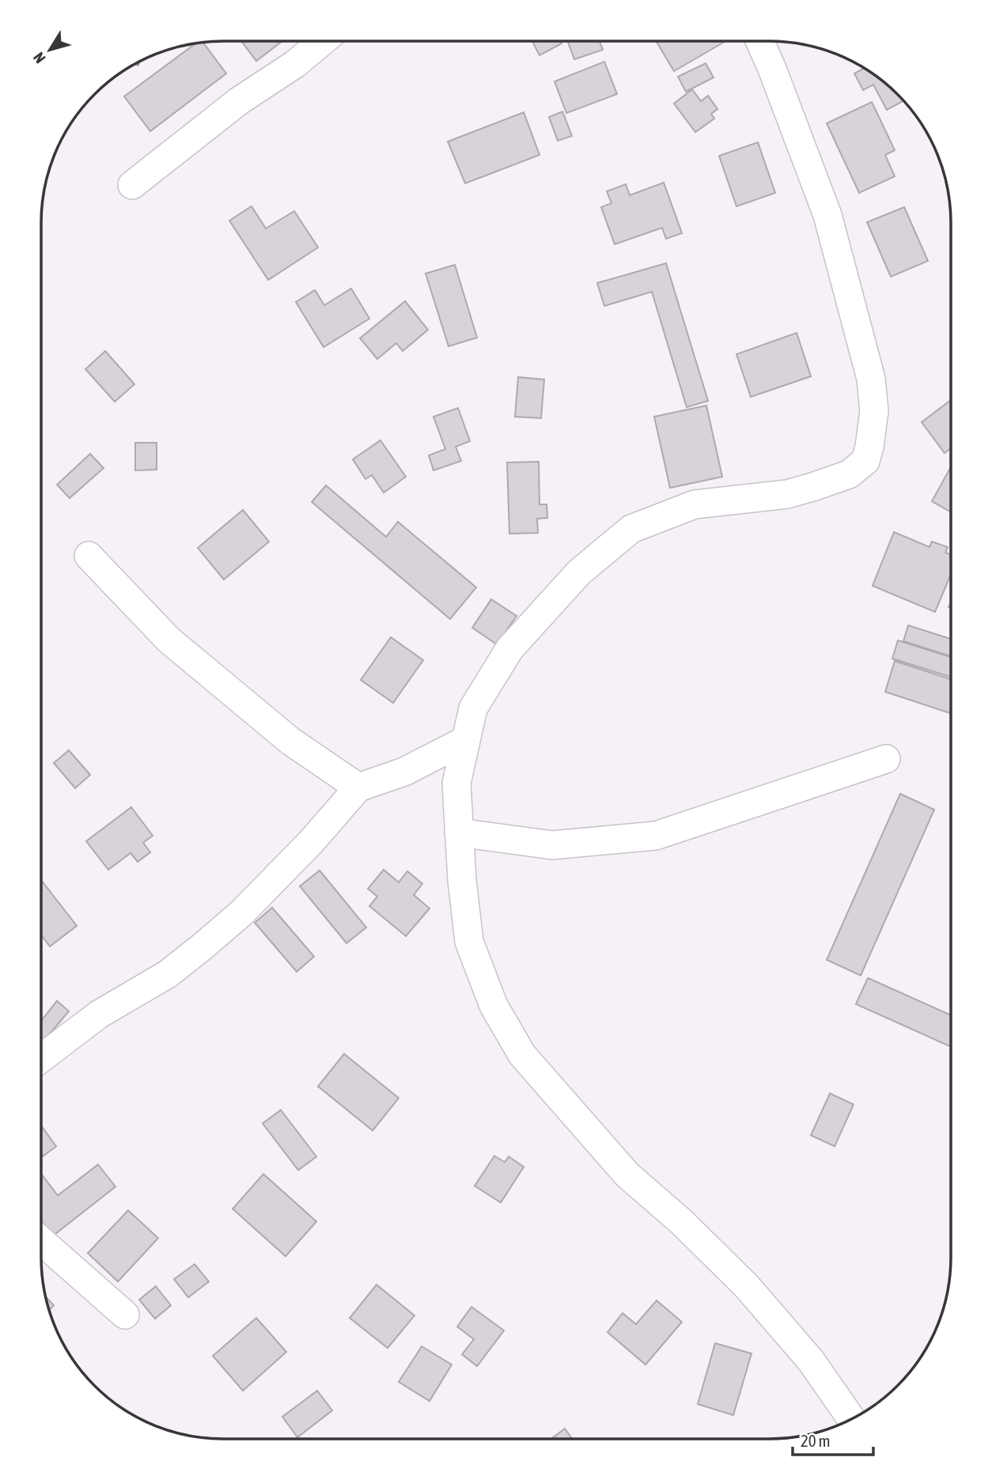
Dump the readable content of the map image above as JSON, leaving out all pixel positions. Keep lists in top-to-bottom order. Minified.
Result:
{"scale_bar":"20 m","north":"bottom left"}
